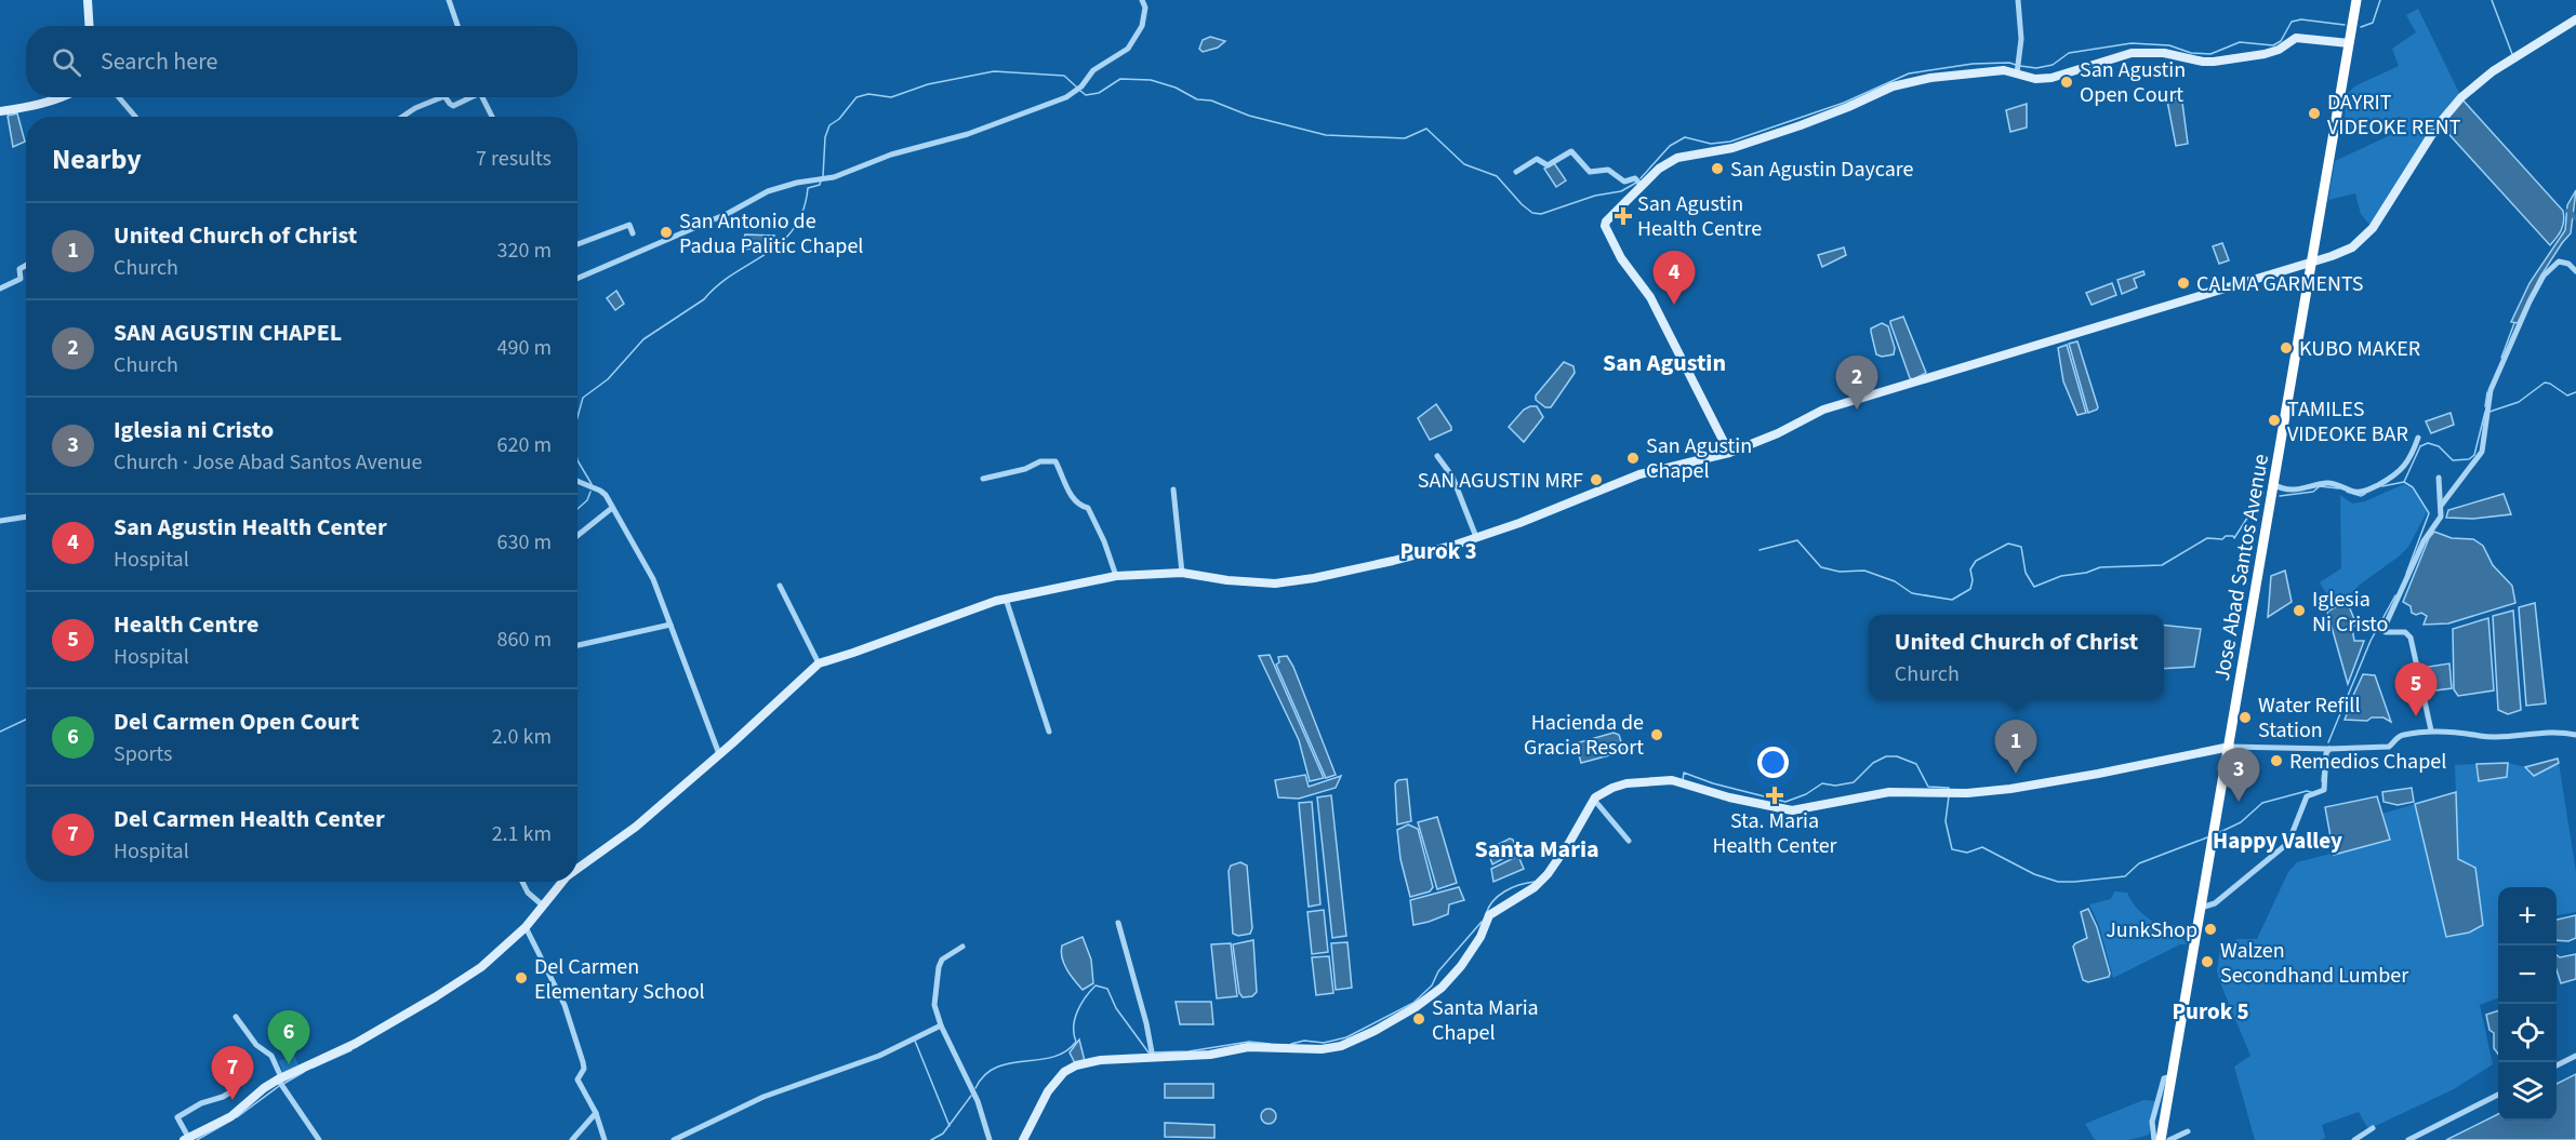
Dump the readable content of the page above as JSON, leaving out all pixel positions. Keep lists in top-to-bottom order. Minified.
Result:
{"streets":{"highway":["Jose Abad Santos Avenue"]},"districts":["San Agustin","Purok 3","Happy Valley","Santa Maria","Purok 5"],"places":{"other":["San Agustin Open Court","DAYRIT VIDEOKE RENT","San Agustin Daycare","San Antonio de Padua Palitic Chapel","CALMA GARMENTS","KUBO MAKER","TAMILES VIDEOKE BAR","San Agustin Chapel","SAN AGUSTIN MRF","Iglesia Ni Cristo","Water Refill Station","Hacienda de Gracia Resort","Remedios Chapel","JunkShop","Walzen Secondhand Lumber","Del Carmen Elementary School","Santa Maria Chapel"],"health":["San Agustin Health Centre","Sta. Maria Health Center"]},"page":{"search":"Search here","heading":["Nearby","7 results"],"list":[{"mark":"1","name":"United Church of Christ","note":"Church","value":"320 m"},{"mark":"2","name":"SAN AGUSTIN CHAPEL","note":"Church","value":"490 m"},{"mark":"3","name":"Iglesia ni Cristo","note":"Church · Jose Abad Santos Avenue","value":"620 m"},{"mark":"4","name":"San Agustin Health Center","note":"Hospital","value":"630 m"},{"mark":"5","name":"Health Centre","note":"Hospital","value":"860 m"},{"mark":"6","name":"Del Carmen Open Court","note":"Sports","value":"2.0 km"},{"mark":"7","name":"Del Carmen Health Center","note":"Hospital","value":"2.1 km"}],"pins":["4","2","5","1","3","6","7"],"popup":["United Church of Christ","Church"],"map_buttons":["+","−"]}}
